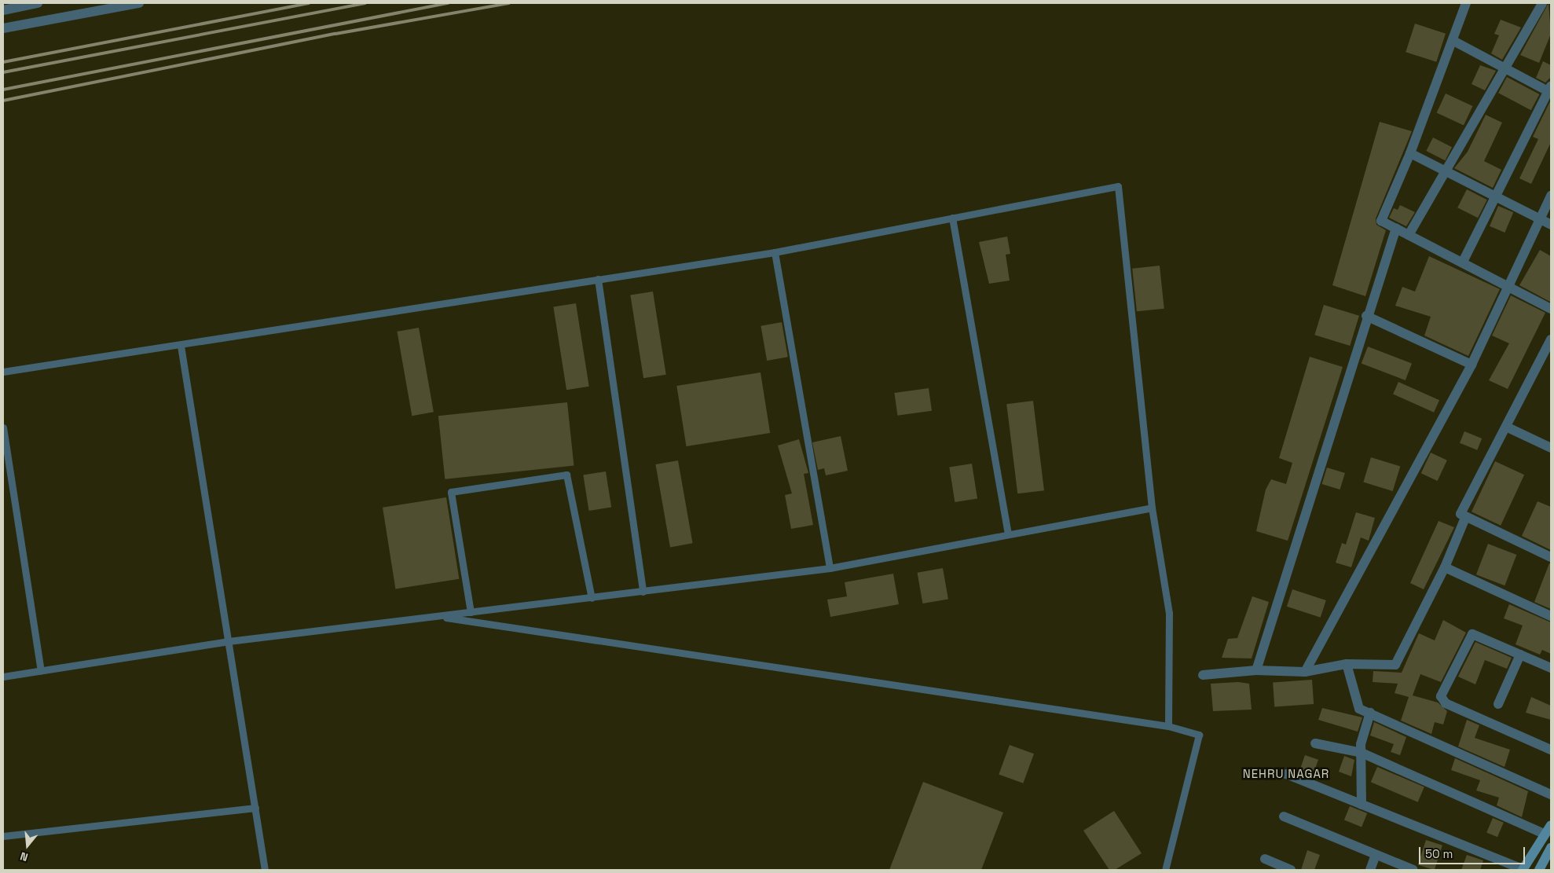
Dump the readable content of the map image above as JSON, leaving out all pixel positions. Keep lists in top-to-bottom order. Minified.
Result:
{"districts":["NEHRU NAGAR"],"scale_bar":"50 m","north":"bottom"}
